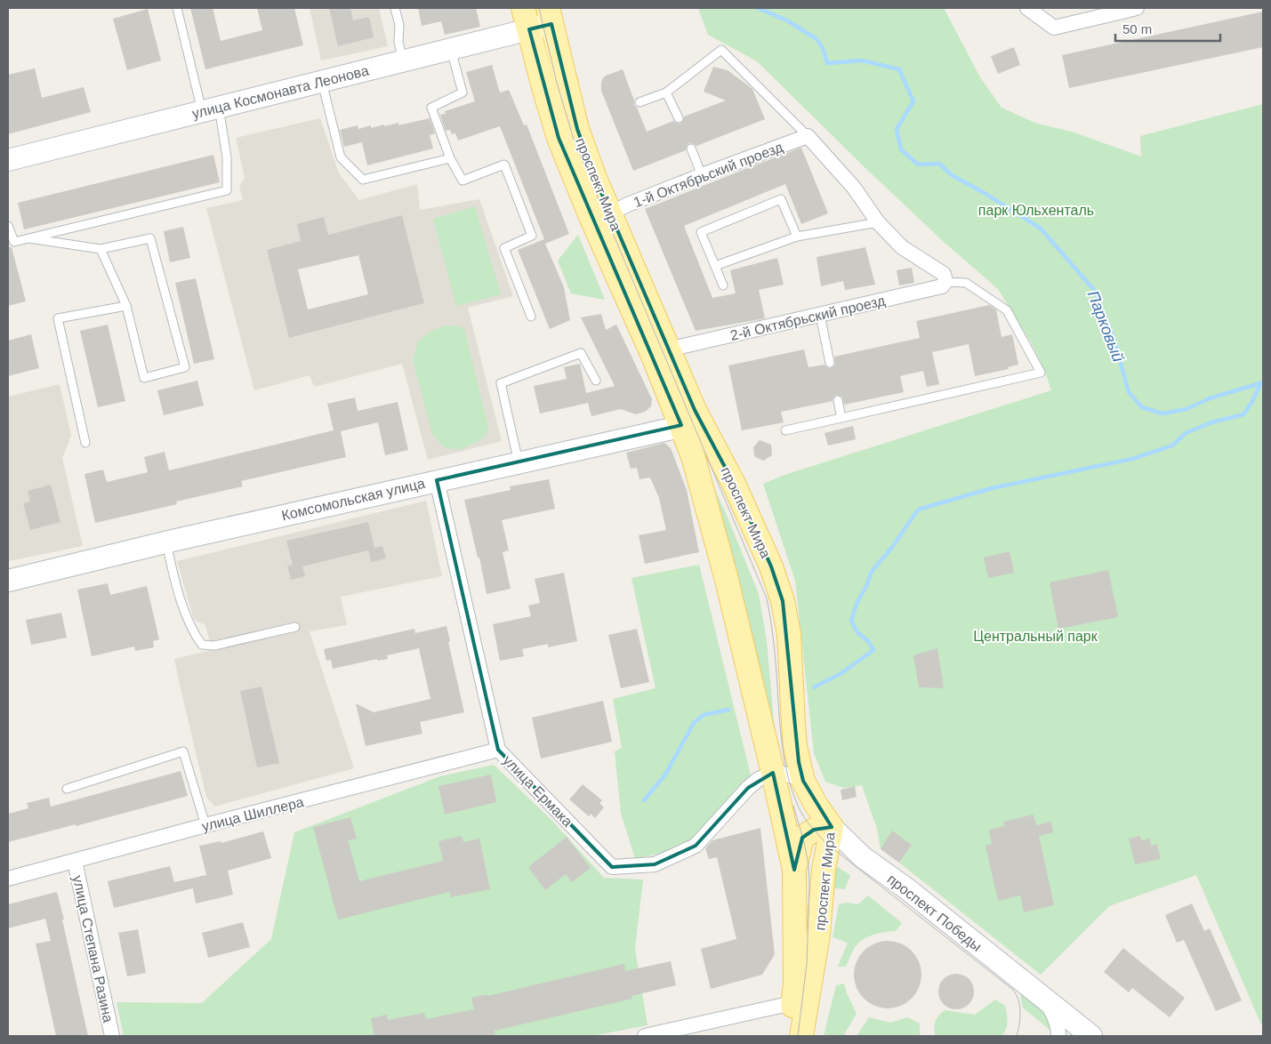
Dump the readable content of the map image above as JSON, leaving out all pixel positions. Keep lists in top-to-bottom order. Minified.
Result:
{"streets":{"main road":["улица Космонавта Леонова","проспект Мира","Комсомольская улица","проспект Победы"],"street":["1-й Октябрьский проезд","2-й Октябрьский проезд","улица Ермака","улица Шиллера","улица Степана Разина"]},"crossings":[["улица Космонавта Леонова","проспект Мира"],["1-й Октябрьский проезд","проспект Мира"],["проспект Мира","2-й Октябрьский проезд"],["проспект Мира","Комсомольская улица"],["проспект Мира","улица Ермака"],["проспект Мира","проспект Победы"],["Комсомольская улица","улица Ермака"],["улица Ермака","улица Шиллера"],["улица Шиллера","улица Степана Разина"]],"water":["Парковый"],"parks":["парк Юльхенталь","Центральный парк"],"scale_bar":"50 m"}
